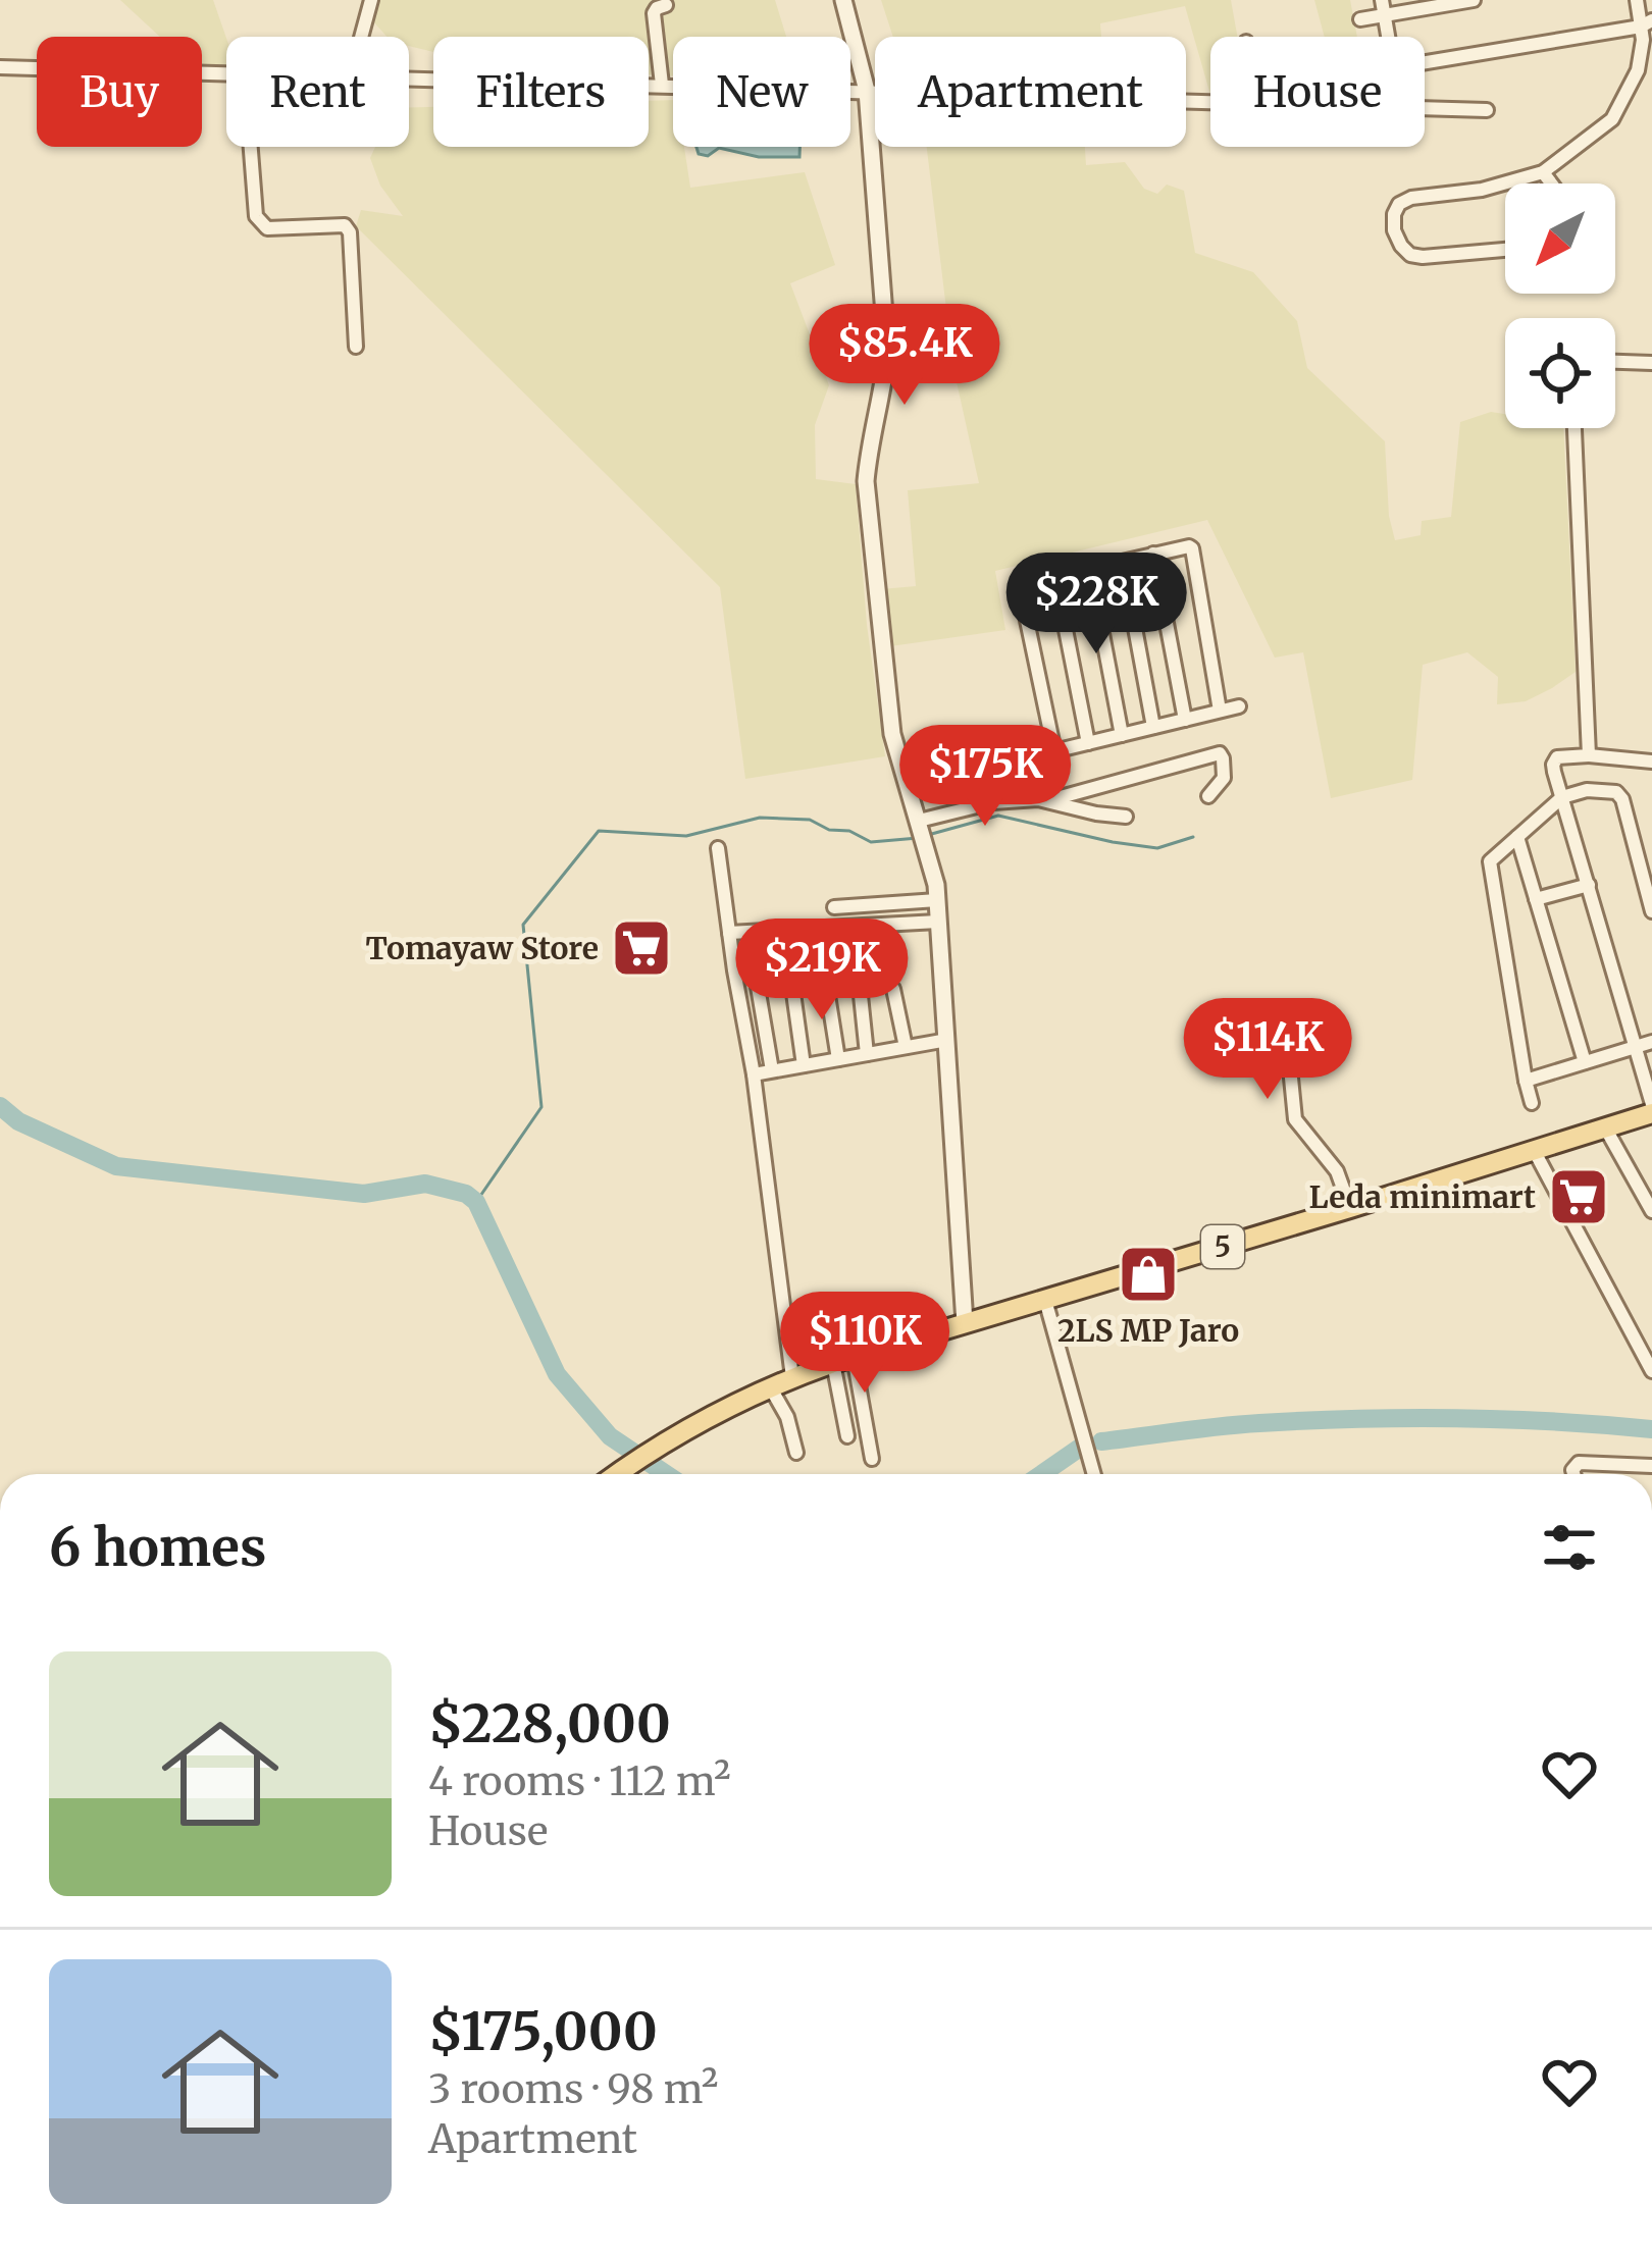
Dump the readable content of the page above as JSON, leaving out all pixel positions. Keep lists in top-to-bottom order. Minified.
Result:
{"streets":{"main road":["5"]},"places":{"supermarket":["Tomayaw Store","Leda minimart"],"shop":["2LS MP Jaro"]},"north":"bottom left","page":{"chip":["Buy","Rent","Filters","New","Apartment","House"],"price":["$85.4K","$228K","$175K","$219K","$114K","$110K"],"heading":"6 homes","list":[{"name":"$228,000","note":"4 rooms · 112 m² · House"},{"name":"$175,000","note":"3 rooms · 98 m² · Apartment"}]}}
